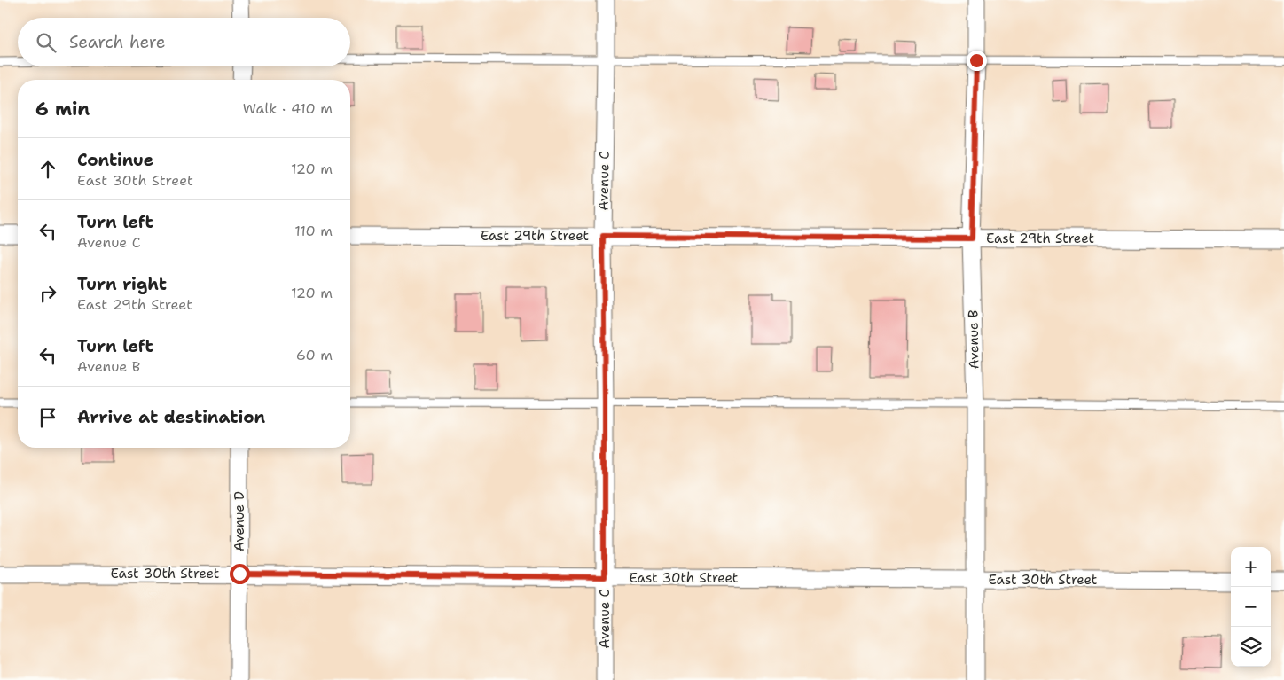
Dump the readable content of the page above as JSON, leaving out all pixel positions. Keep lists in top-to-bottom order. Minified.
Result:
{"streets":{"street":["Avenue C","East 29th Street","Avenue B","Avenue D","East 30th Street"]},"crossings":[["Avenue C","East 29th Street"],["Avenue C","East 30th Street"],["East 29th Street","Avenue B"],["Avenue B","East 30th Street"],["Avenue D","East 30th Street"]],"page":{"search":"Search here","heading":["6 min","Walk · 410 m"],"list":[["Continue","East 30th Street","120 m"],["Turn left","Avenue C","110 m"],["Turn right","East 29th Street","120 m"],["Turn left","Avenue B","60 m"],"Arrive at destination"],"map_buttons":["+","−"]}}
